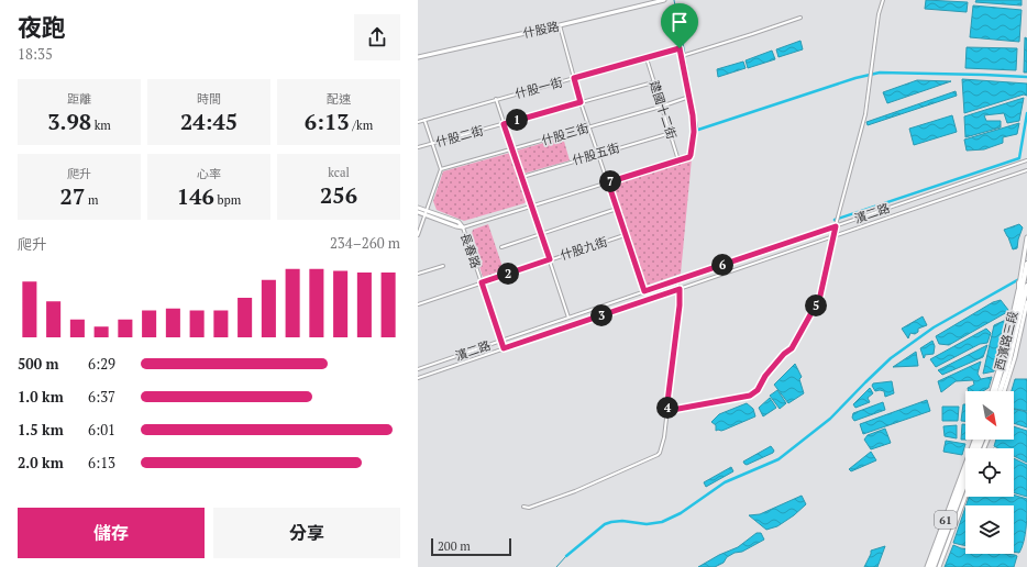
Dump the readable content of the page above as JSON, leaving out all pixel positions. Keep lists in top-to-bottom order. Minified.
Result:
{"streets":{"highway":["61"],"street":["什股路","什股一街","建國十二街","什股三街","什股二街","什股五街","濱二路","什股九街","長春路","西濱路三段"]},"crossings":[["什股一街","建國十二街"],["建國十二街","什股三街"],["建國十二街","什股二街"],["建國十二街","什股五街"],["濱二路","長春路"],["什股九街","長春路"]],"scale_bar":"200 m","north":"bottom right","page":{"heading":["夜跑","18:35"],"stats":[["距離","3.98 km"],["時間","24:45"],["配速","6:13 /km"],["爬升","27 m"],["心率","146 bpm"],["kcal","256"]],"pins":["1","7","6","2","5","3","4"],"chart":["爬升","234–260 m"],"list":[{"name":"500 m","note":"6:29"},{"name":"1.0 km","note":"6:37"},{"name":"1.5 km","note":"6:01"},{"name":"2.0 km","note":"6:13"}],"buttons":["儲存","分享"],"scale":"200 m"}}
